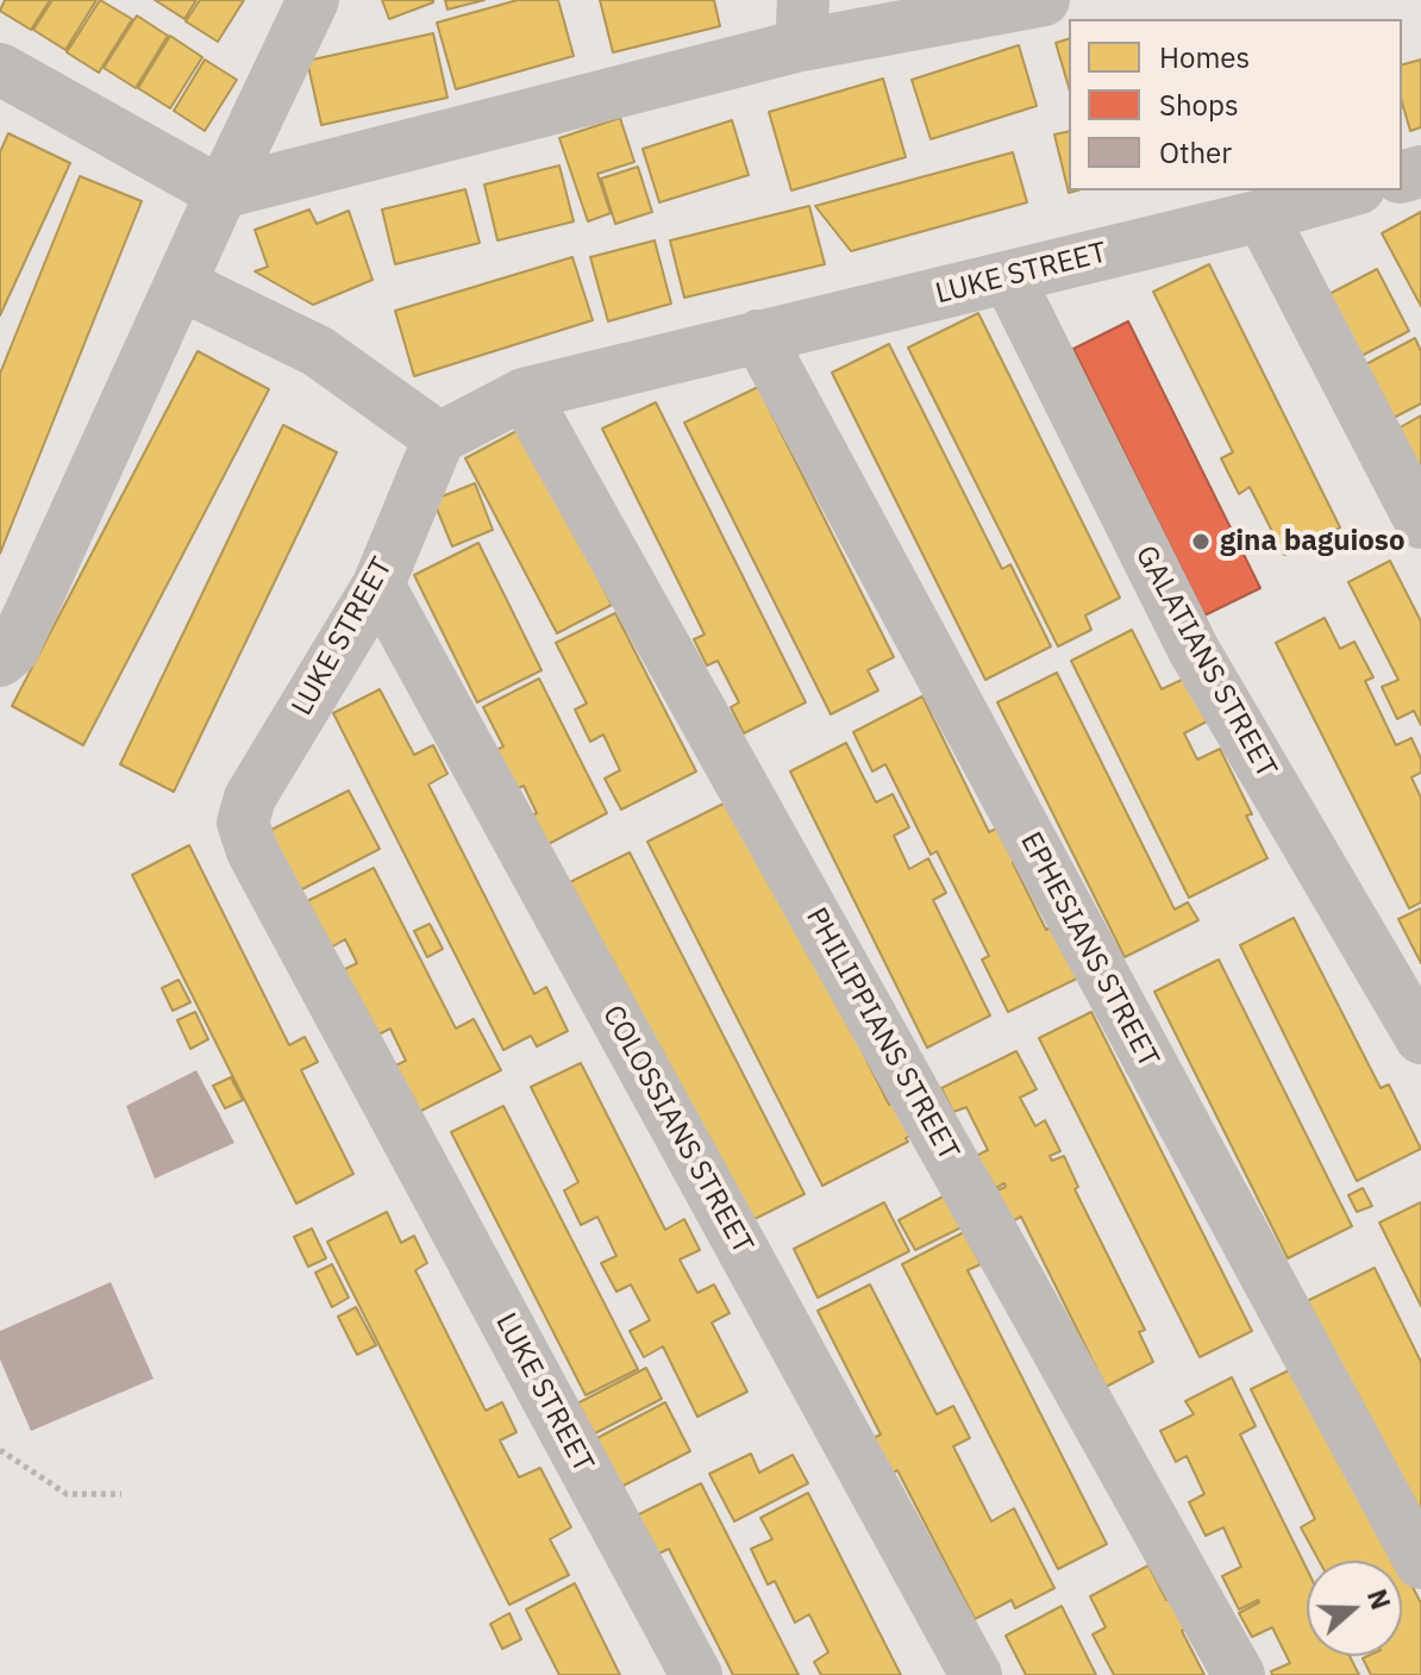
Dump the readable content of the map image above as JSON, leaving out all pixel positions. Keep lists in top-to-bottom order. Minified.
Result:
{"streets":{"street":["LUKE STREET","GALATIANS STREET","EPHESIANS STREET","PHILIPPIANS STREET","COLOSSIANS STREET"]},"crossings":[["LUKE STREET","GALATIANS STREET"],["LUKE STREET","EPHESIANS STREET"],["LUKE STREET","PHILIPPIANS STREET"],["LUKE STREET","COLOSSIANS STREET"]],"places":["gina baguioso"],"legend":["Homes","Shops","Other"],"north":"right"}
